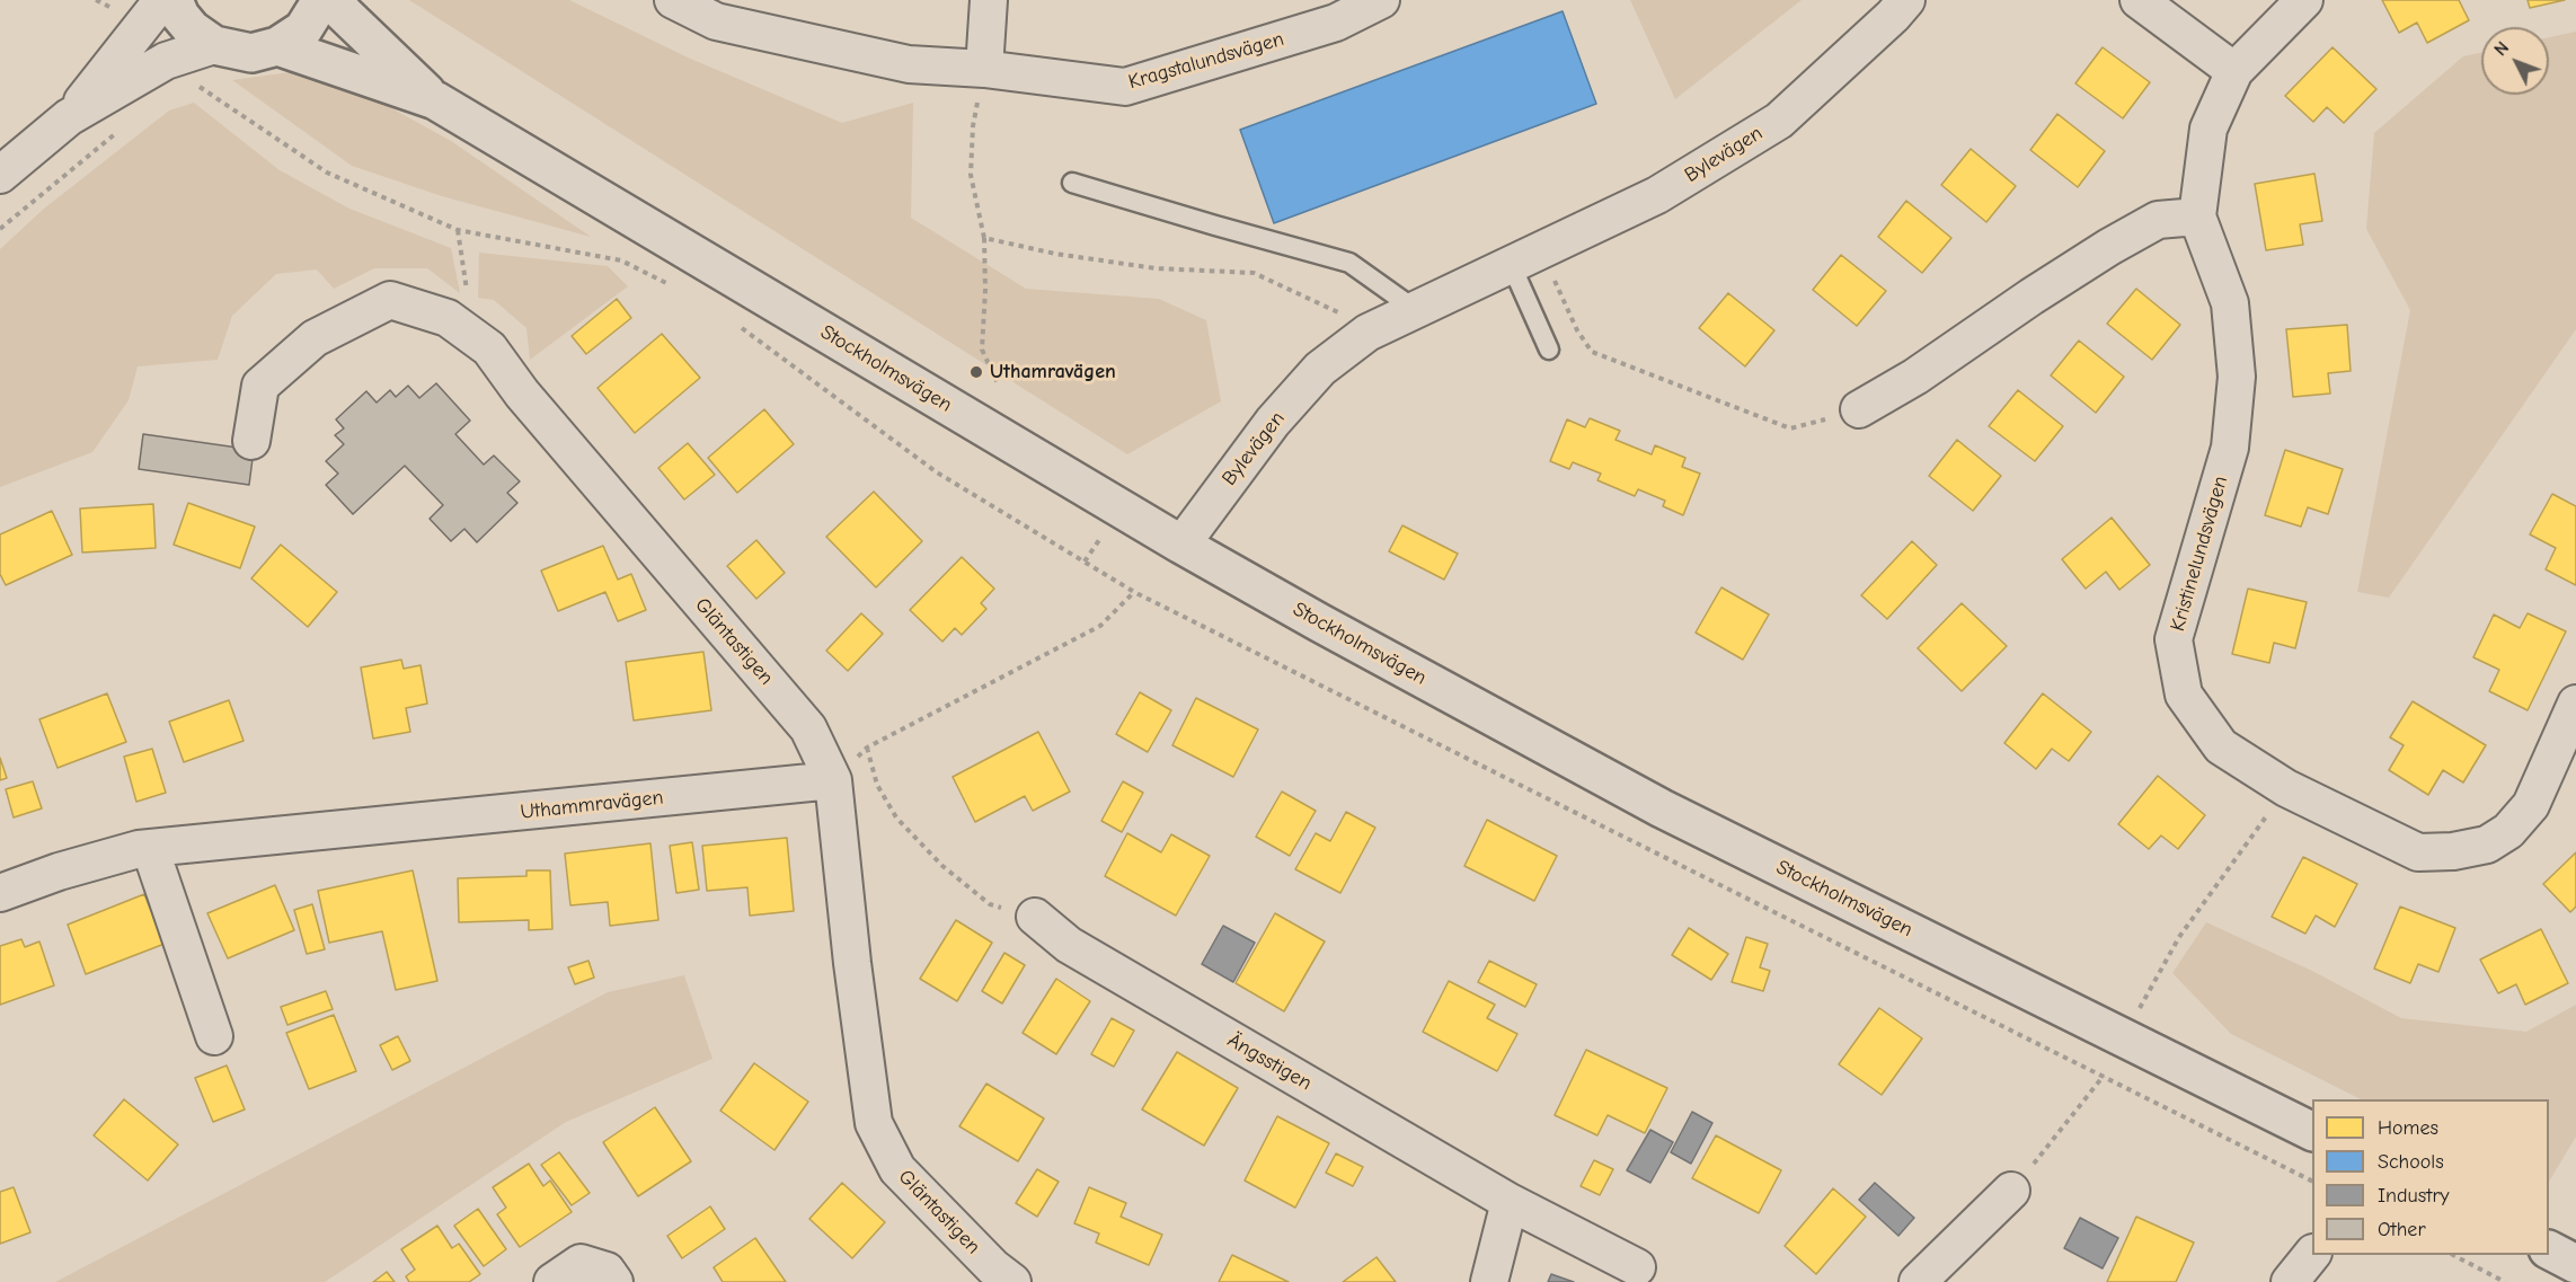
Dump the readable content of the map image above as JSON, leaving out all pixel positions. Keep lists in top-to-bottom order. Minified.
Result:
{"streets":{"main road":["Stockholmsvägen"],"street":["Kragstalundsvägen","Bylevägen","Kristinelundsvägen","Gläntastigen","Uthammravägen","Ängsstigen"]},"crossings":[["Bylevägen","Stockholmsvägen"],["Gläntastigen","Uthammravägen"]],"places":["Uthamravägen"],"legend":["Homes","Schools","Industry","Other"],"north":"top left"}
